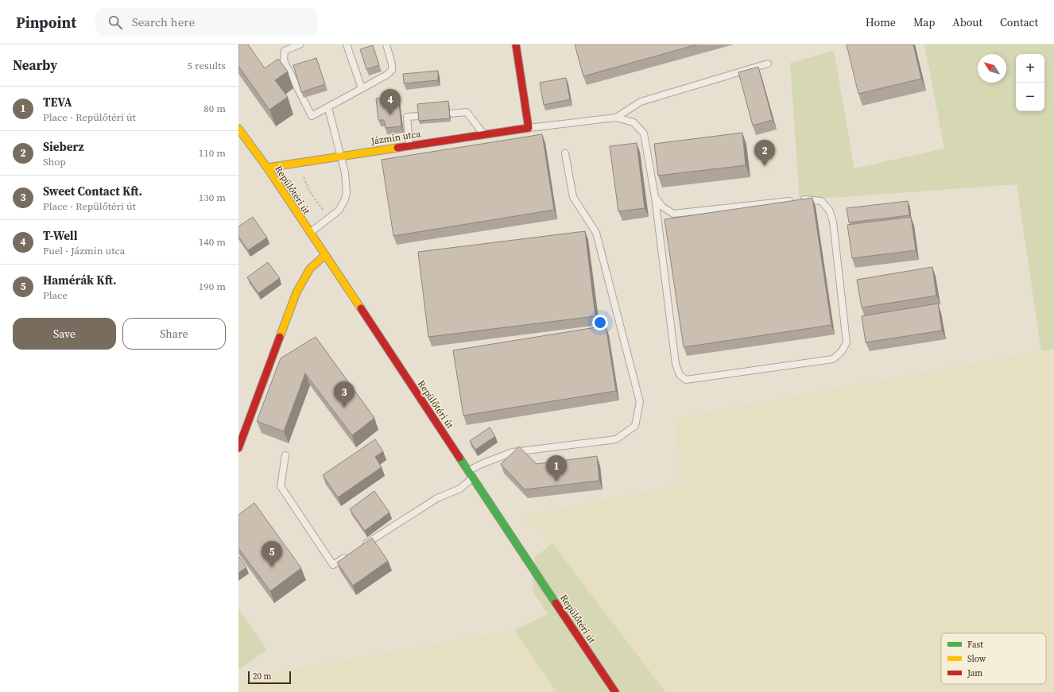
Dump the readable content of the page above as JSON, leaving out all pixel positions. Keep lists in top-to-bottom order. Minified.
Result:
{"streets":{"street":["Jázmin utca","Repülőtéri út"]},"crossings":[["Jázmin utca","Repülőtéri út"]],"legend":["Fast","Slow","Jam"],"scale_bar":"20 m","north":"top left","page":{"header":"Pinpoint","search":"Search here","nav":["Home","Map","About","Contact"],"heading":["Nearby","5 results"],"map_buttons":["+","−"],"list":[{"mark":"1","name":"TEVA","note":"Place · Repülőtéri út","value":"80 m"},{"mark":"2","name":"Sieberz","note":"Shop","value":"110 m"},{"mark":"3","name":"Sweet Contact Kft.","note":"Place · Repülőtéri út","value":"130 m"},{"mark":"4","name":"T-Well","note":"Fuel · Jázmin utca","value":"140 m"},{"mark":"5","name":"Hamérák Kft.","note":"Place","value":"190 m"}],"pins":["4","2","3","1","5"],"buttons":["Save","Share"],"scale":"20 m"}}
